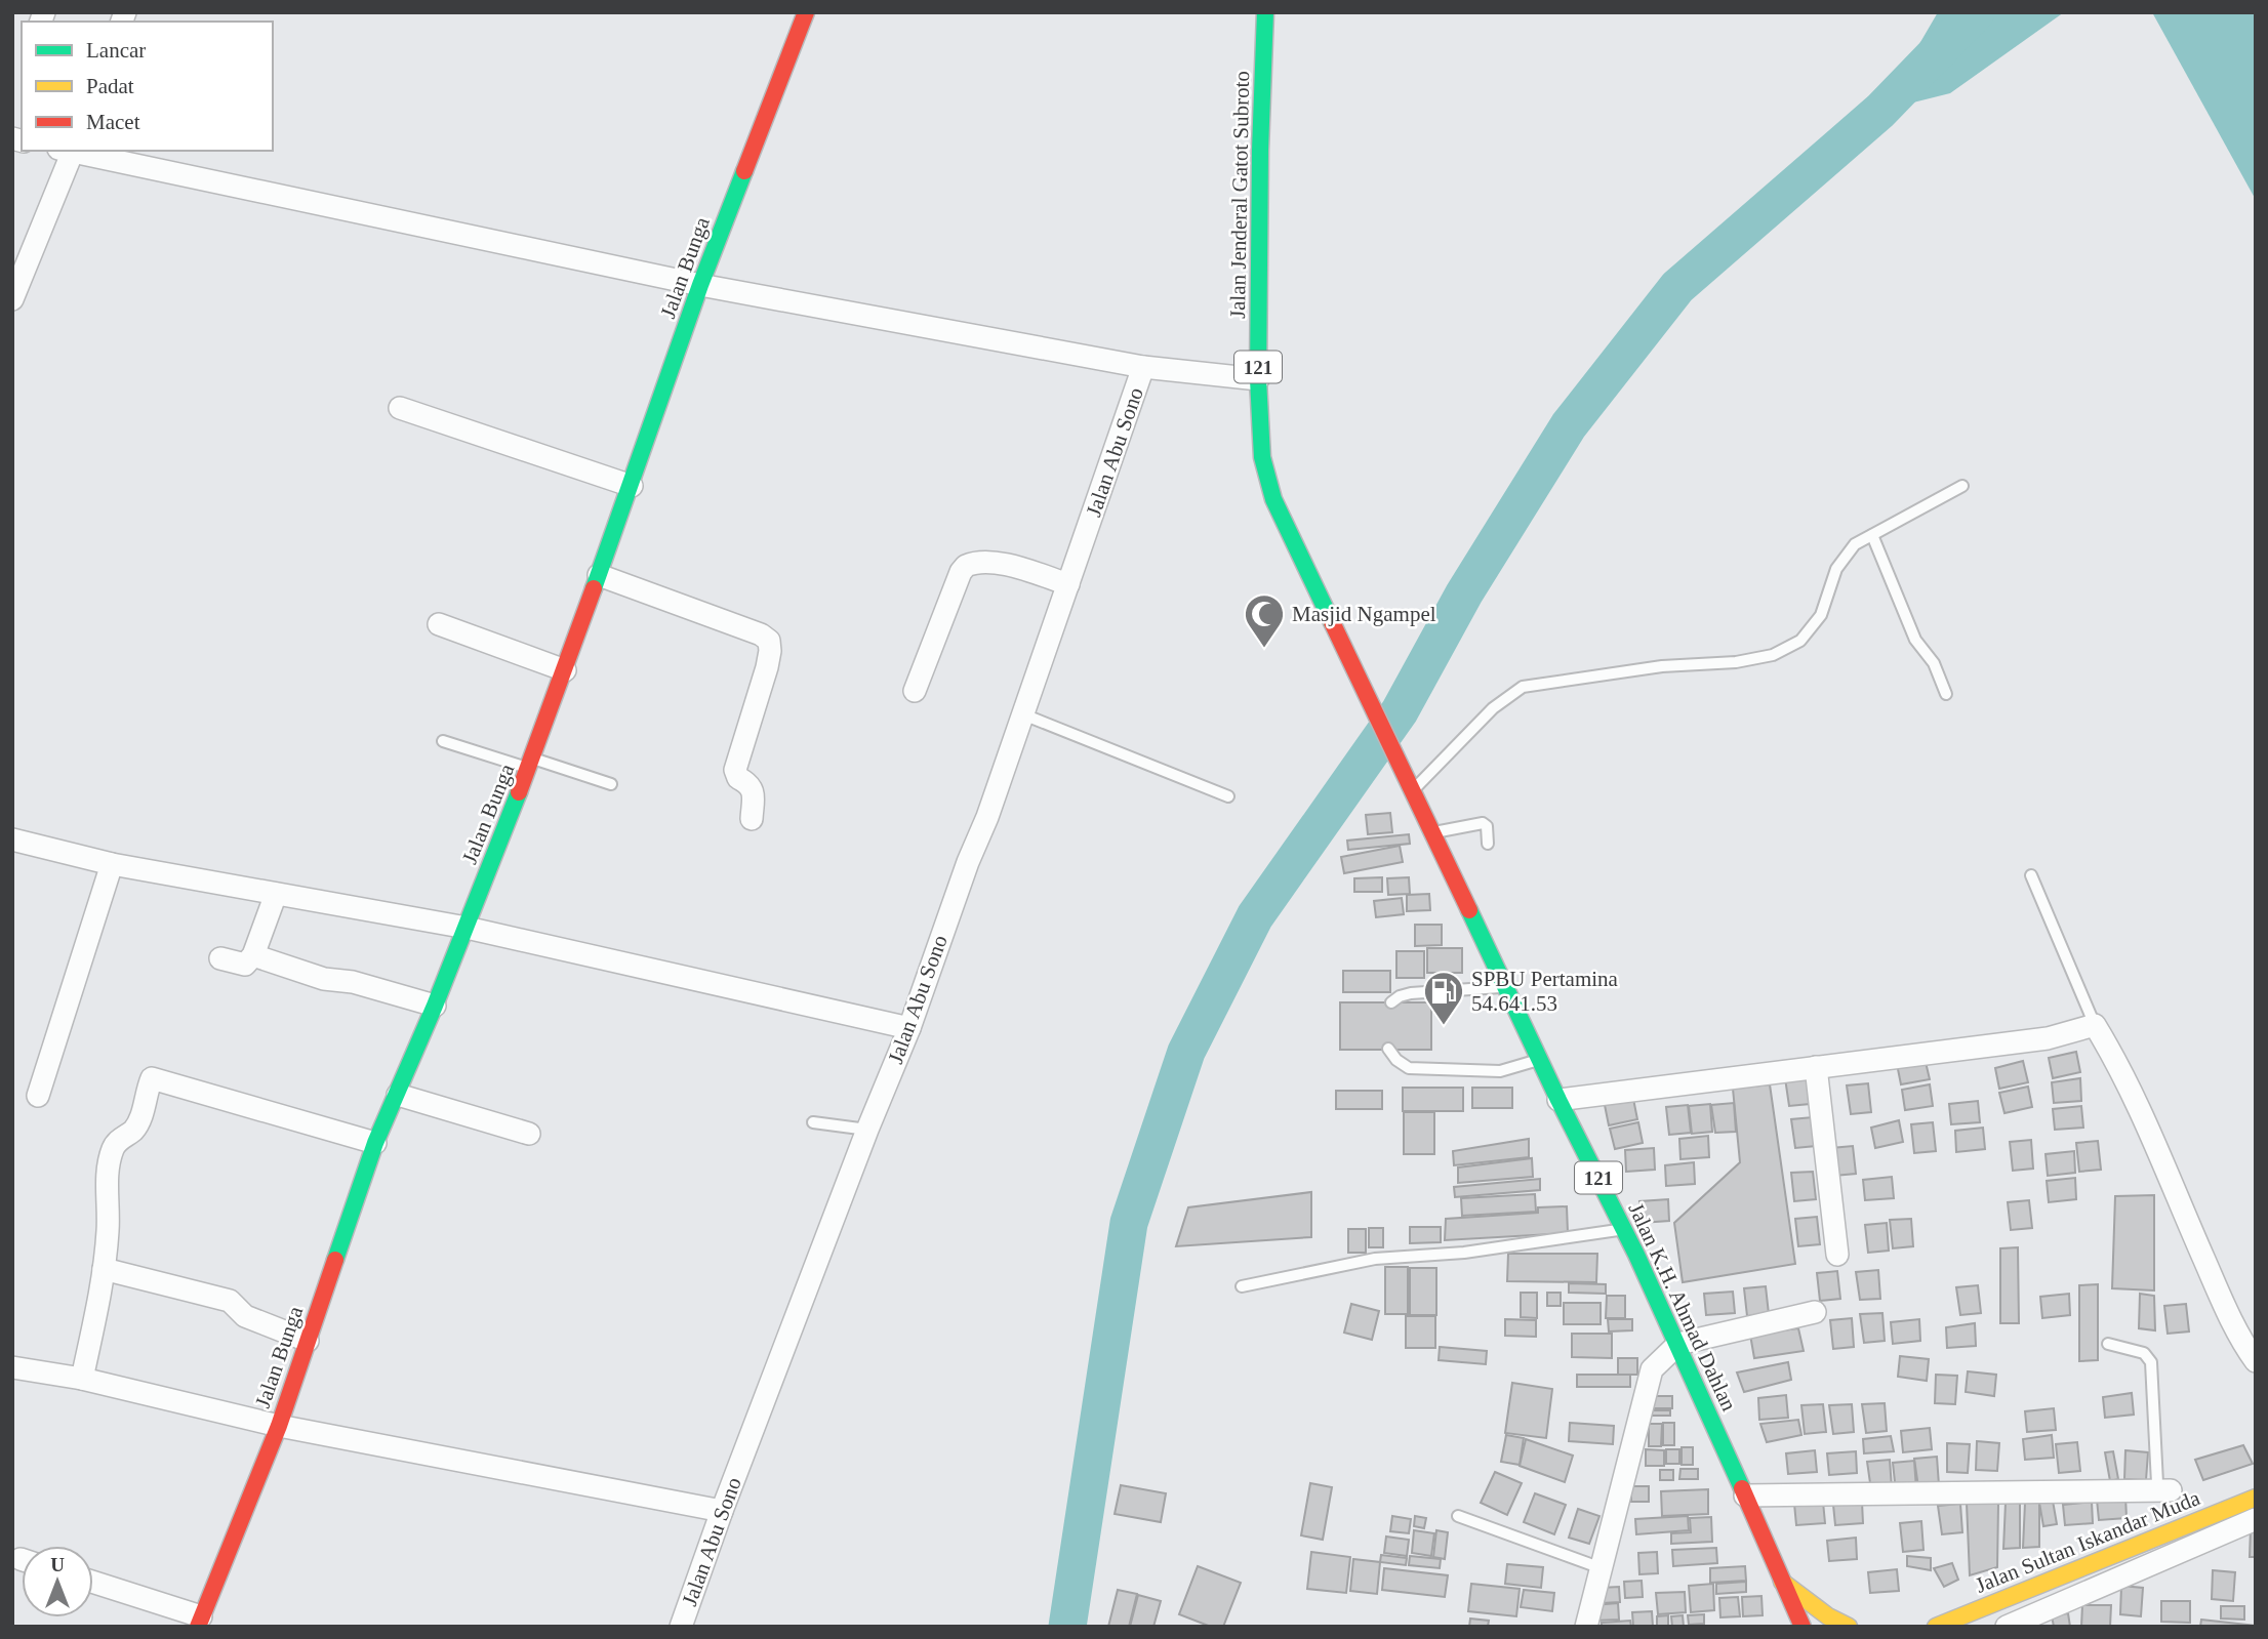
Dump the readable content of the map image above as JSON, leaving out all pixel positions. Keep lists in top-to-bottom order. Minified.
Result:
{"streets":{"main road":["Jalan Jenderal Gatot Subroto","Jalan Bunga","121","Jalan K.H. Ahmad Dahlan","Jalan Sultan Iskandar Muda"],"street":["Jalan Abu Sono"]},"crossings":[["Jalan Jenderal Gatot Subroto","Jalan K.H. Ahmad Dahlan"]],"places":{"mosque":["Masjid Ngampel"],"fuel station":["SPBU Pertamina 54.641.53"]},"legend":["Lancar","Padat","Macet"],"north":"top"}
